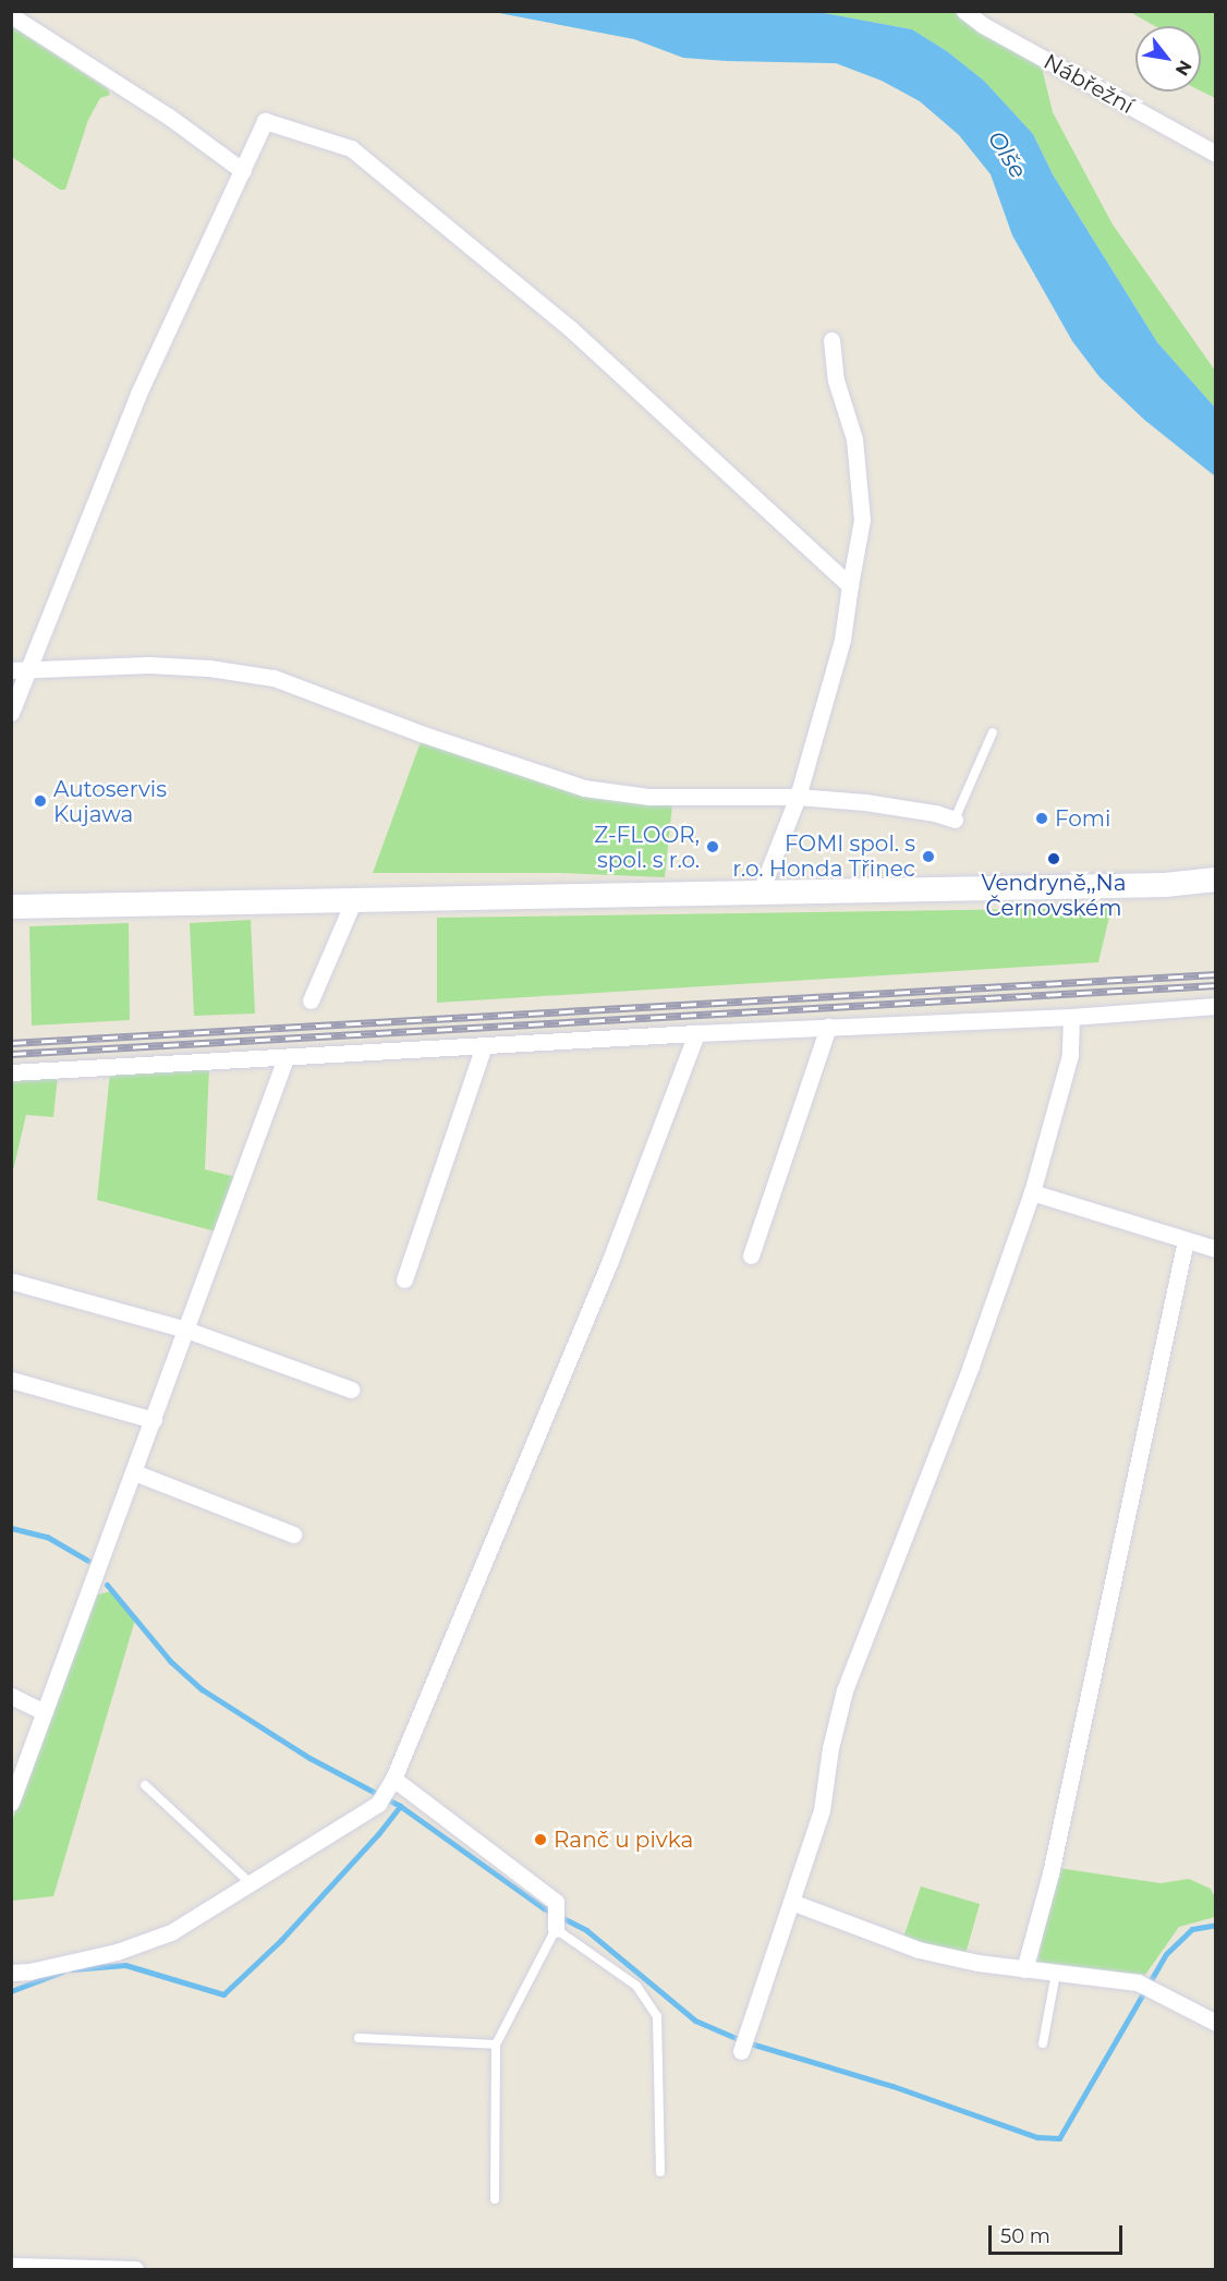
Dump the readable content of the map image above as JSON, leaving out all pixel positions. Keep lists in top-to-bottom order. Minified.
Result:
{"streets":{"street":["Nábřežní"]},"water":["Olše"],"places":["Autoservis Kujawa","Fomi","Z-FLOOR, spol. s r.o.","FOMI spol. s r.o. Honda Třinec","Vendryně,,Na Černovském","Ranč u pivka"],"scale_bar":"50 m","north":"bottom right"}
